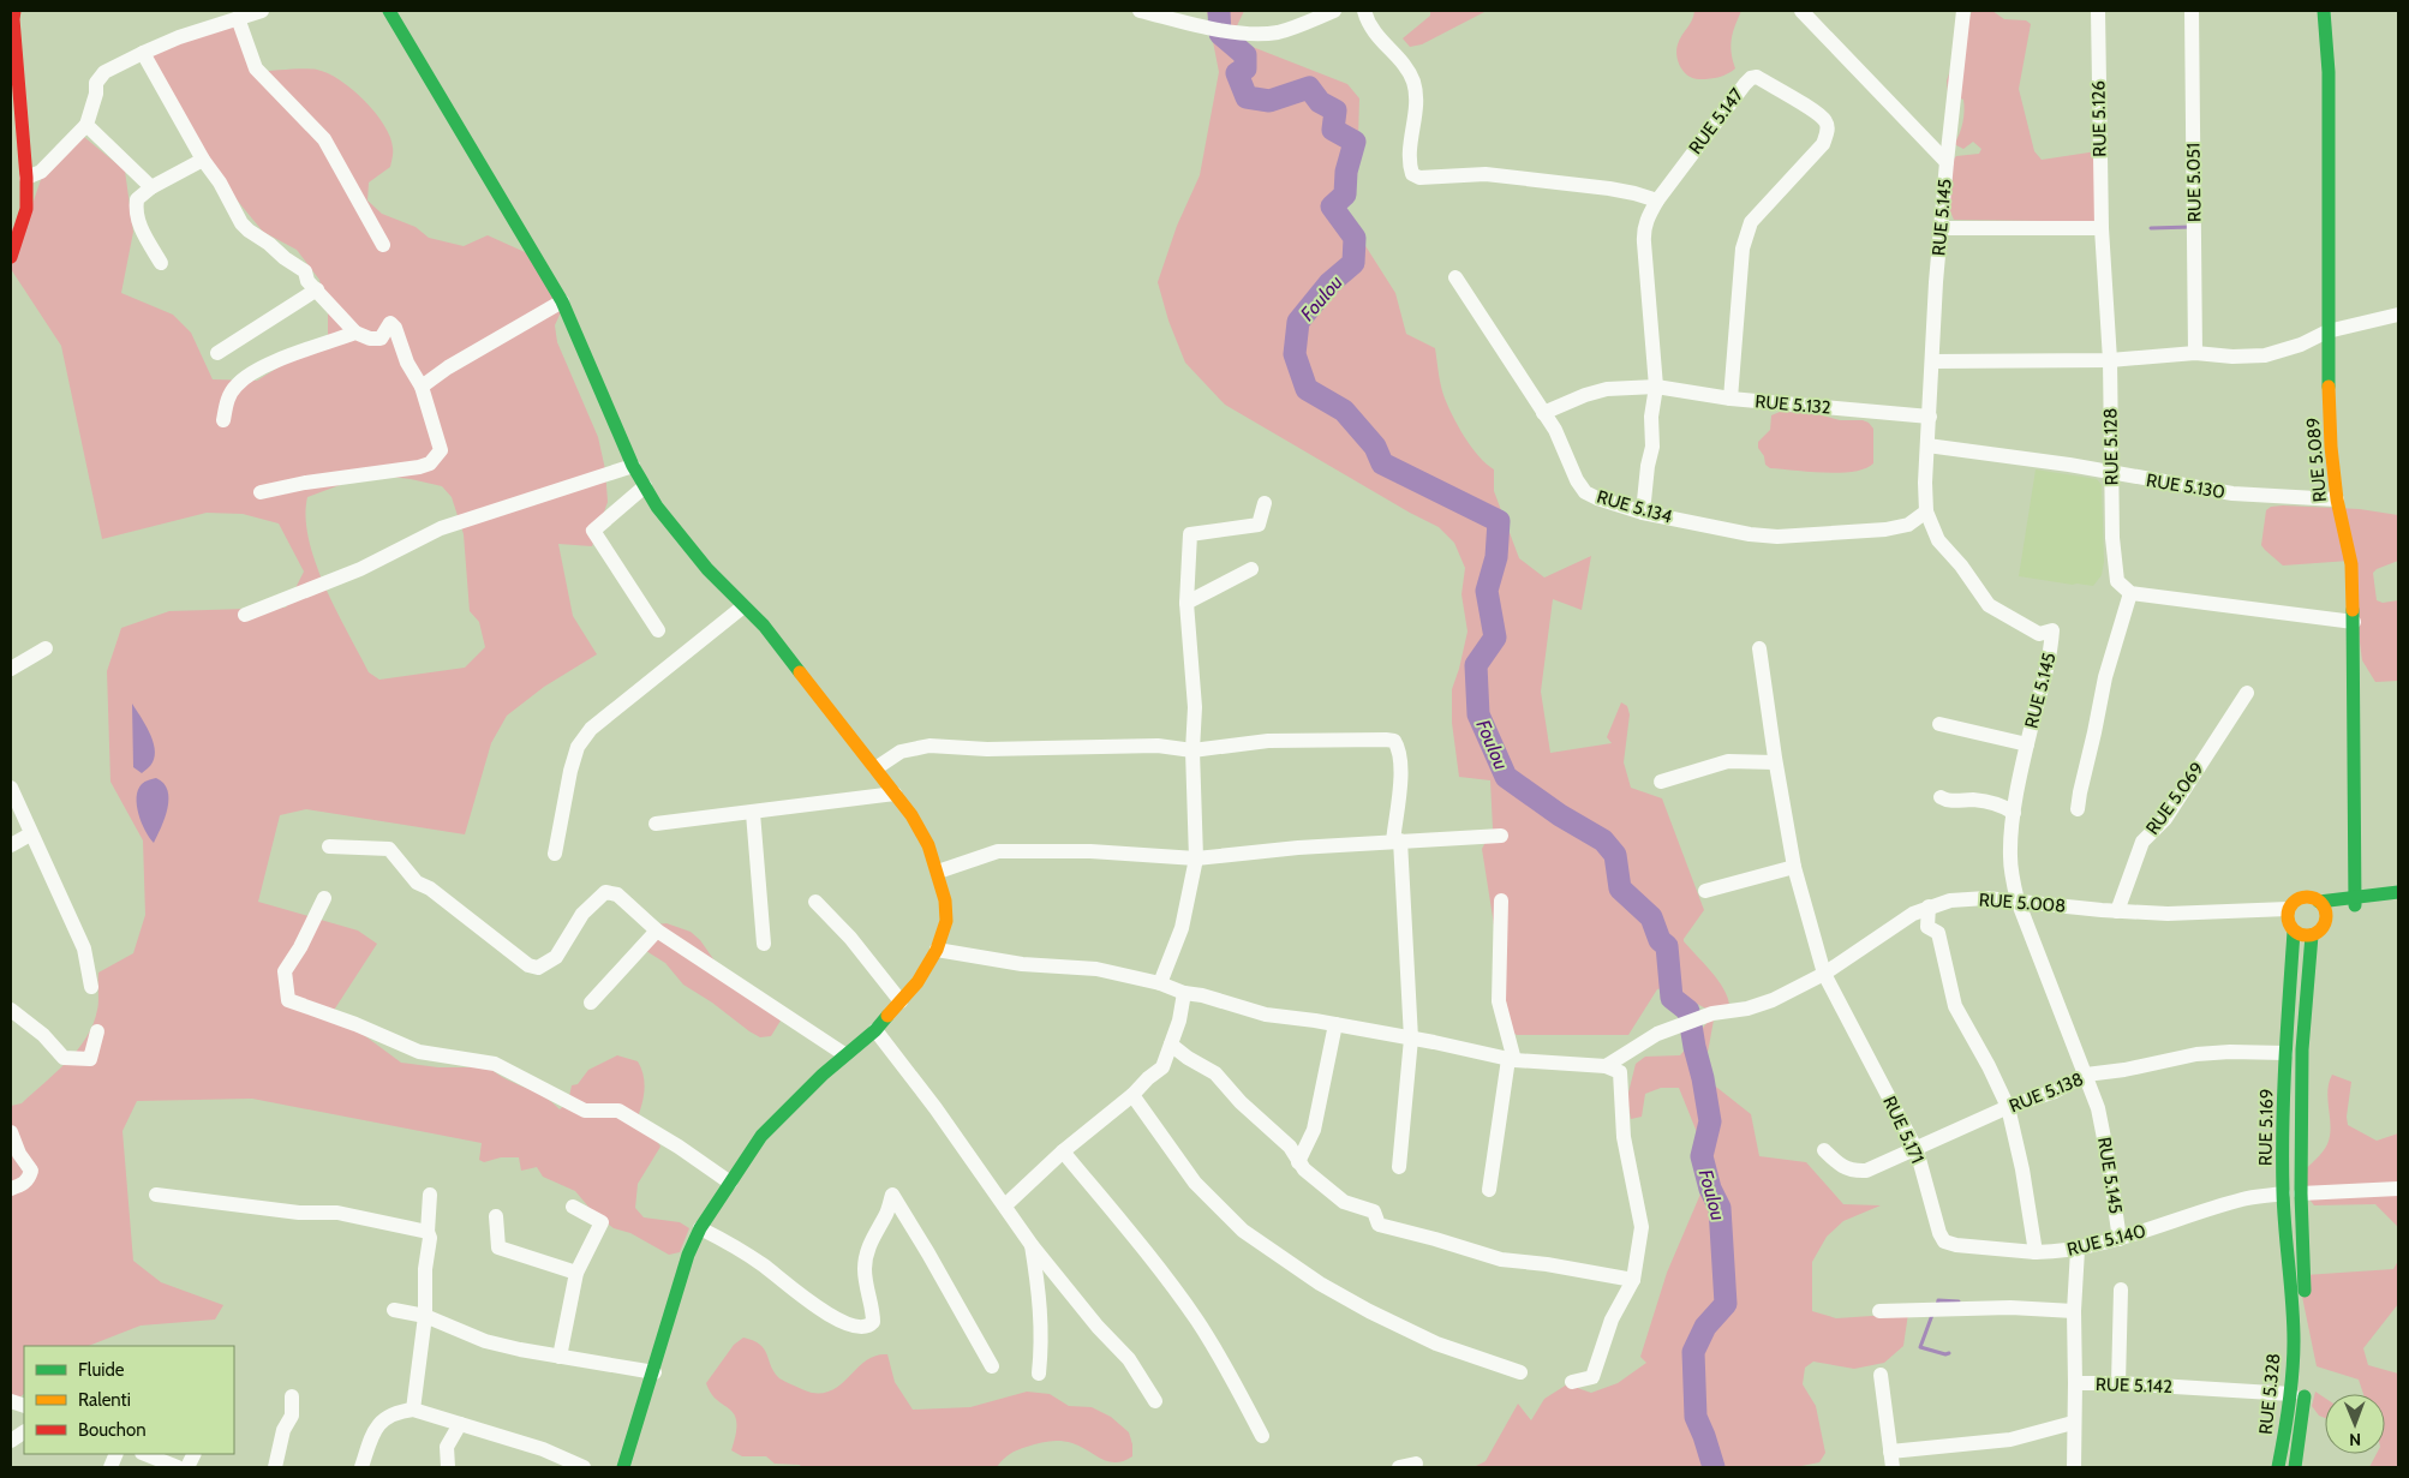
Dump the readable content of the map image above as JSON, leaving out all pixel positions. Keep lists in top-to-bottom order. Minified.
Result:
{"streets":{"street":["RUE 5.126","RUE 5.147","RUE 5.051","RUE 5.145","RUE 5.132","RUE 5.128","RUE 5.089","RUE 5.130","RUE 5.134","RUE 5.069","RUE 5.008","RUE 5.138","RUE 5.169","RUE 5.171","RUE 5.140","RUE 5.142","RUE 5.328"]},"crossings":[["RUE 5.126","RUE 5.128"],["RUE 5.147","RUE 5.132"],["RUE 5.147","RUE 5.134"],["RUE 5.145","RUE 5.132"],["RUE 5.145","RUE 5.130"],["RUE 5.145","RUE 5.134"],["RUE 5.145","RUE 5.008"],["RUE 5.145","RUE 5.138"],["RUE 5.145","RUE 5.140"],["RUE 5.132","RUE 5.134"],["RUE 5.128","RUE 5.130"],["RUE 5.089","RUE 5.130"],["RUE 5.069","RUE 5.008"],["RUE 5.008","RUE 5.169"],["RUE 5.008","RUE 5.171"],["RUE 5.138","RUE 5.169"],["RUE 5.138","RUE 5.171"],["RUE 5.169","RUE 5.140"],["RUE 5.169","RUE 5.328"],["RUE 5.171","RUE 5.140"],["RUE 5.140","RUE 5.142"],["RUE 5.142","RUE 5.328"]],"water":["Foulou"],"legend":["Fluide","Ralenti","Bouchon"],"north":"bottom"}
